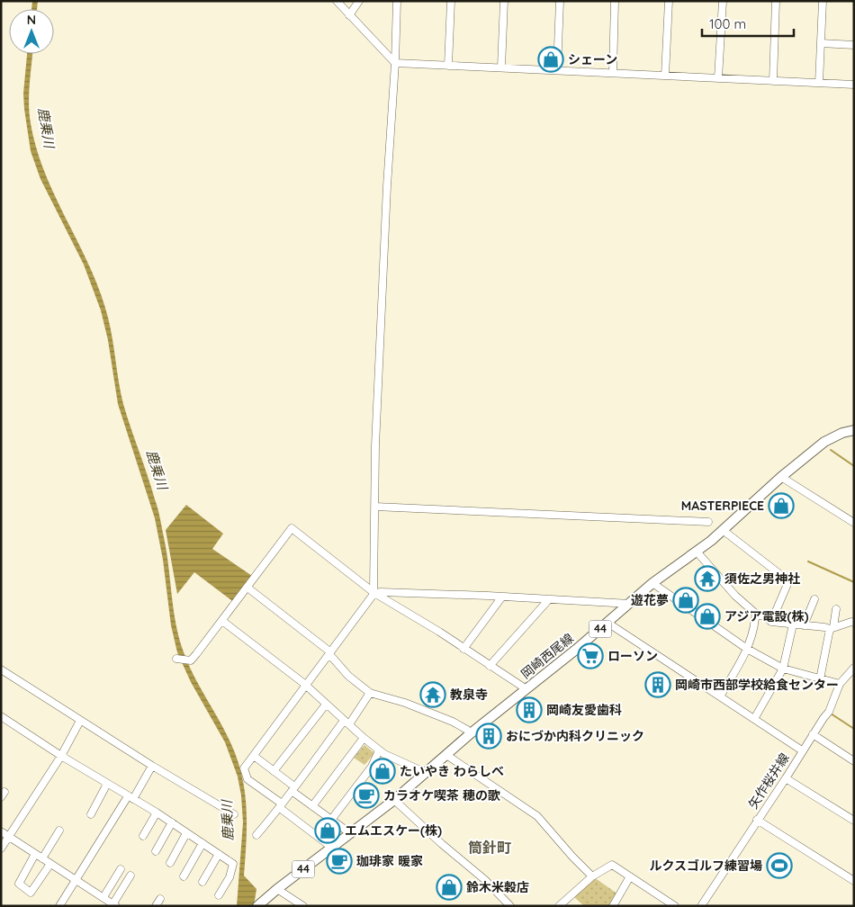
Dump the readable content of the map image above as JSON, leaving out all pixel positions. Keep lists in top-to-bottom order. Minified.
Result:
{"streets":{"main road":["44","岡崎西尾線"],"street":["矢作桜井線"]},"districts":["筒針町"],"water":["鹿乗川"],"places":{"shop":["シェーン","MASTERPIECE","遊花夢","アジア電設(株)","たいやき わらしべ","エムエスケー(株)","鈴木米穀店"],"temple":["須佐之男神社","教泉寺"],"supermarket":["ローソン"],"building":["岡崎市西部学校給食センター","岡崎友愛歯科","おにづか内科クリニック"],"cafe":["カラオケ喫茶 穂の歌","珈琲家 暖家"],"sports":["ルクスゴルフ練習場"]},"scale_bar":"100 m","north":"top"}
